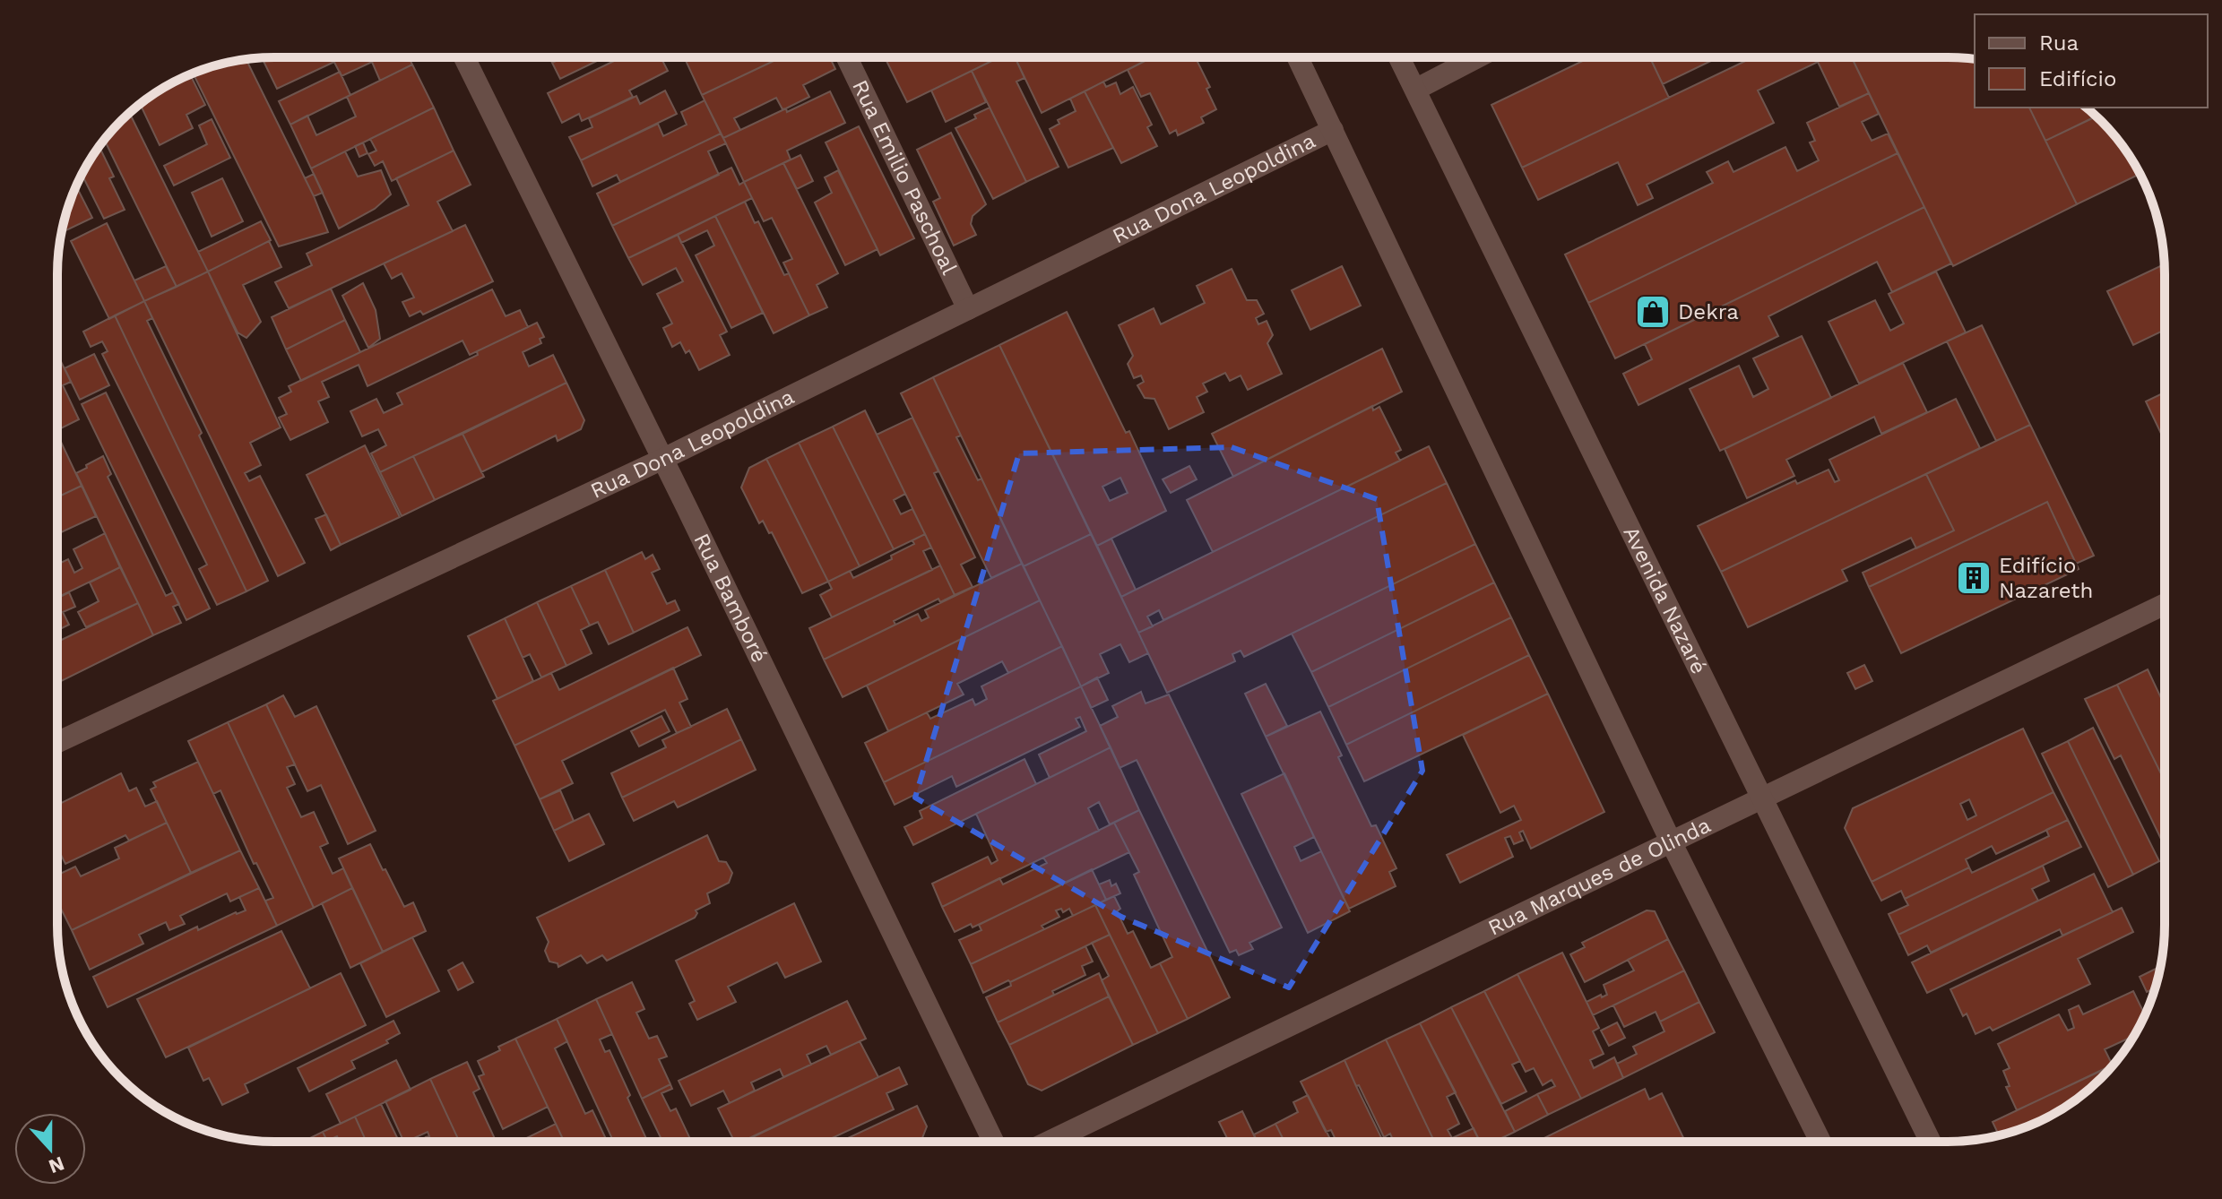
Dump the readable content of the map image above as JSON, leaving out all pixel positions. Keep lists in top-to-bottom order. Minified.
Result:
{"streets":{"street":["Rua Emilio Paschoal","Rua Dona Leopoldina","Rua Bamboré","Avenida Nazaré","Rua Marques de Olinda"]},"crossings":[["Rua Emilio Paschoal","Rua Dona Leopoldina"],["Rua Dona Leopoldina","Rua Bamboré"],["Avenida Nazaré","Rua Marques de Olinda"]],"places":{"shop":["Dekra"],"building":["Edifício Nazareth"]},"legend":["Rua","Edifício"],"north":"bottom"}
